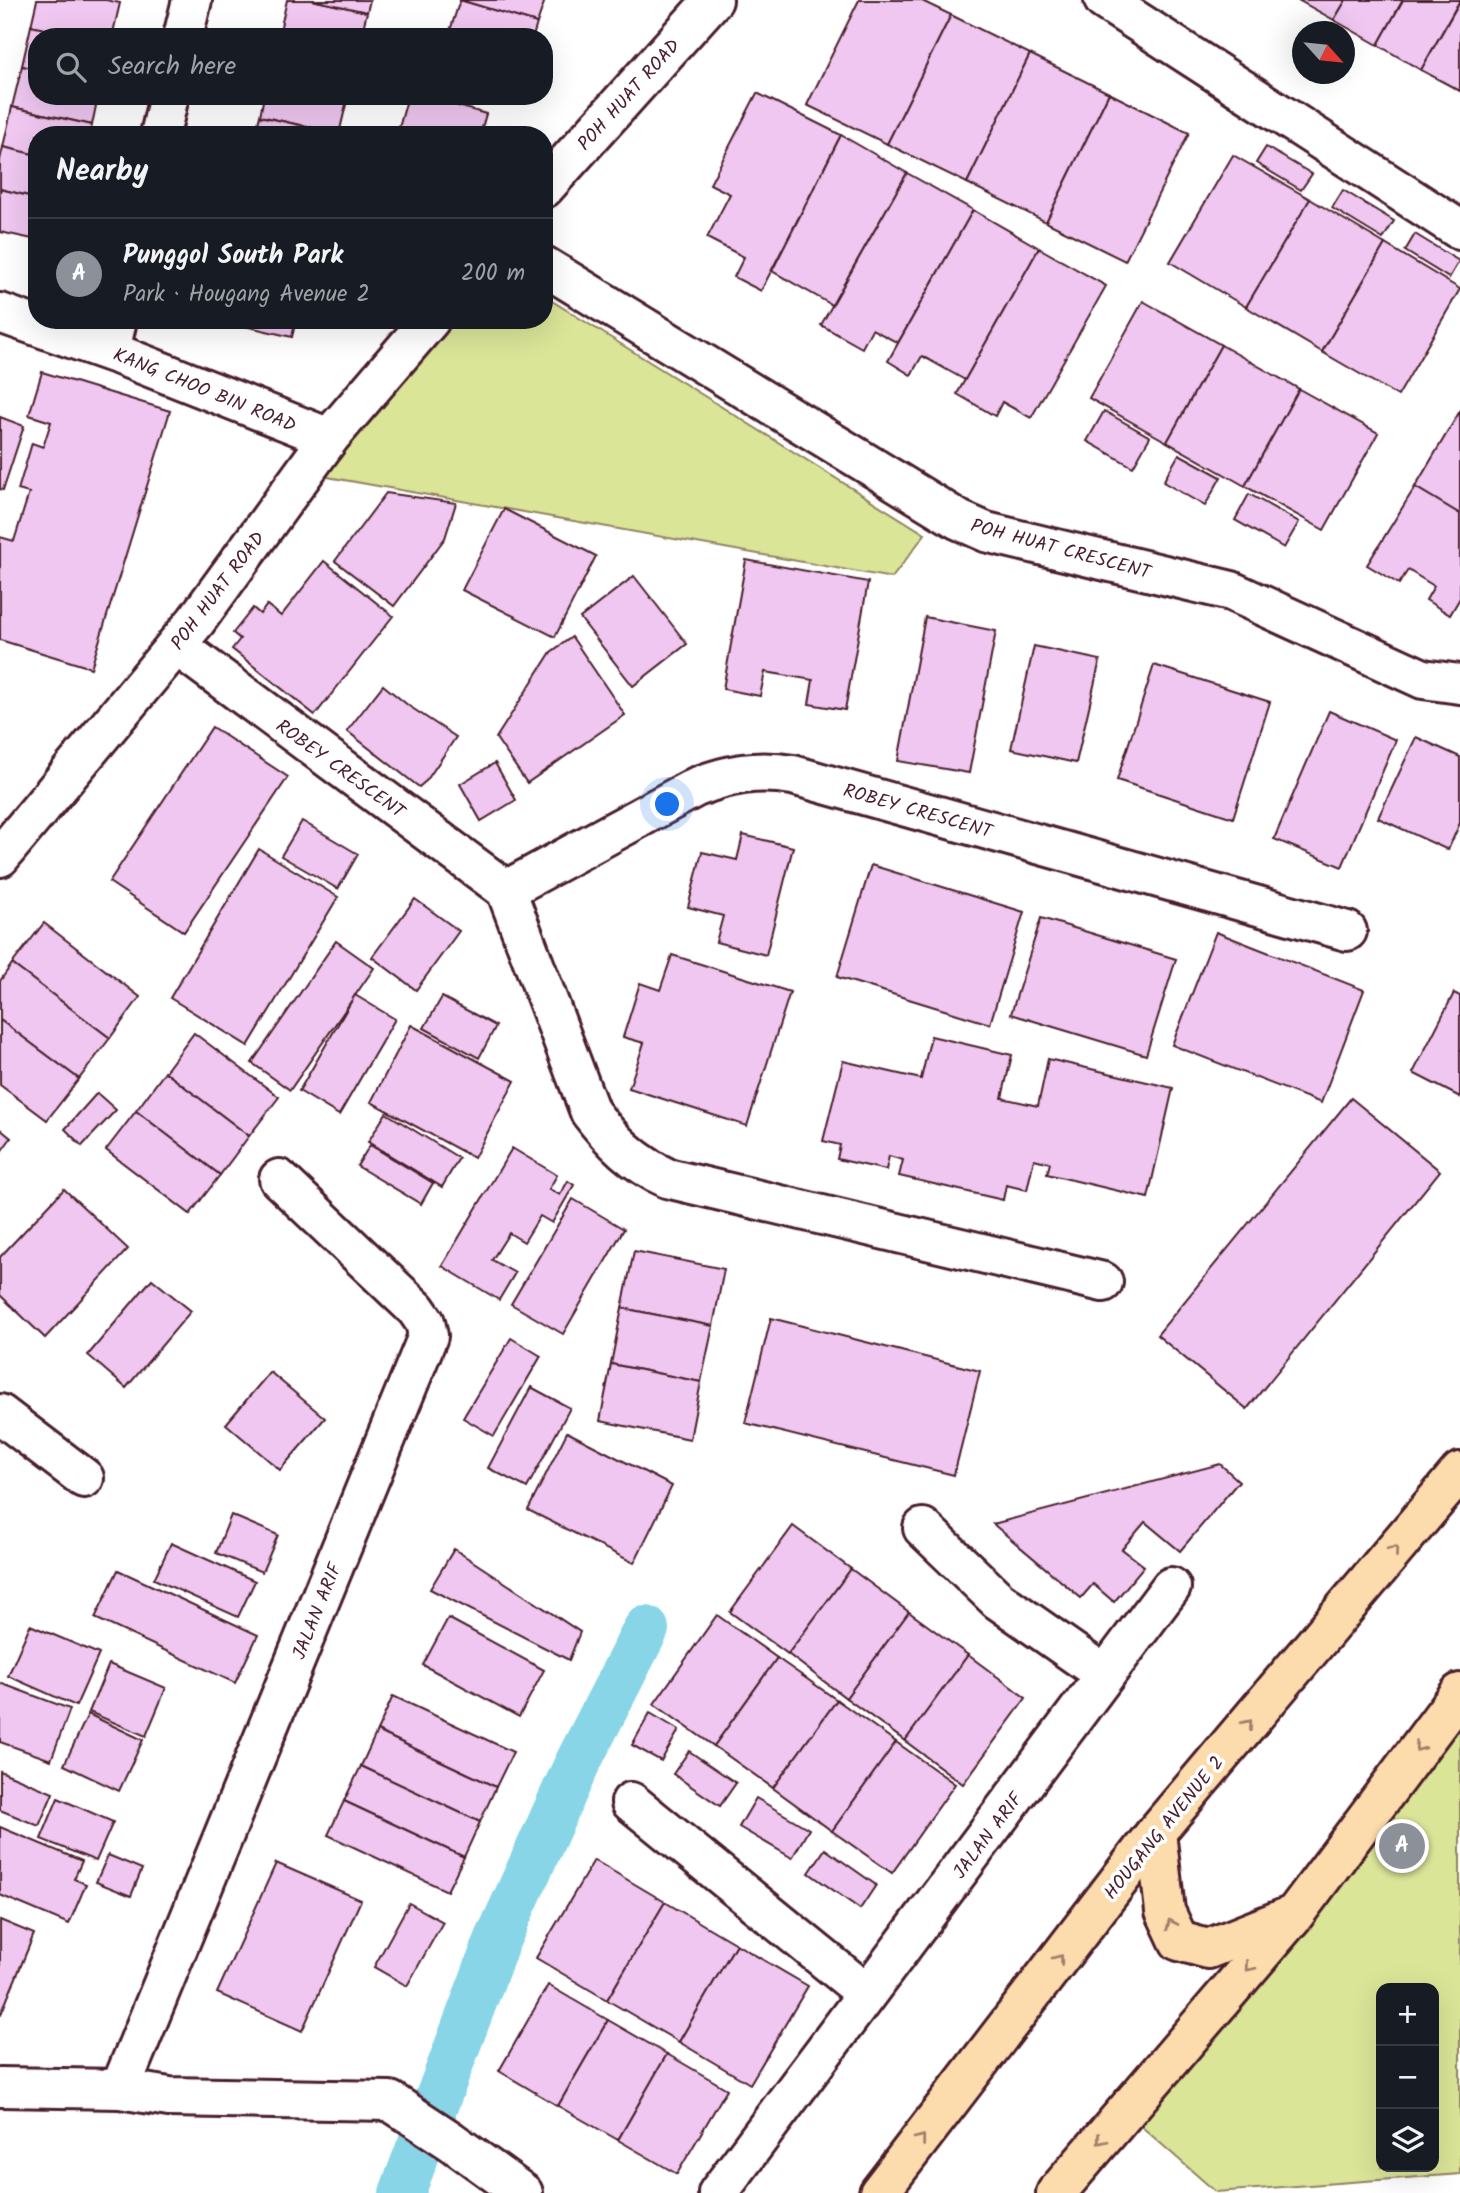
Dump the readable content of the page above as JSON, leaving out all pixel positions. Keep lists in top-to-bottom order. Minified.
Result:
{"streets":{"highway":["HOUGANG AVENUE 2"],"street":["POH HUAT ROAD","KANG CHOO BIN ROAD","POH HUAT CRESCENT","ROBEY CRESCENT","JALAN ARIF"]},"crossings":[["POH HUAT ROAD","KANG CHOO BIN ROAD"],["POH HUAT ROAD","ROBEY CRESCENT"]],"north":"bottom right","page":{"search":"Search here","heading":"Nearby","list":[{"mark":"A","name":"Punggol South Park","note":"Park · Hougang Avenue 2","value":"200 m"}],"pins":"A","map_buttons":["+","−"]}}
